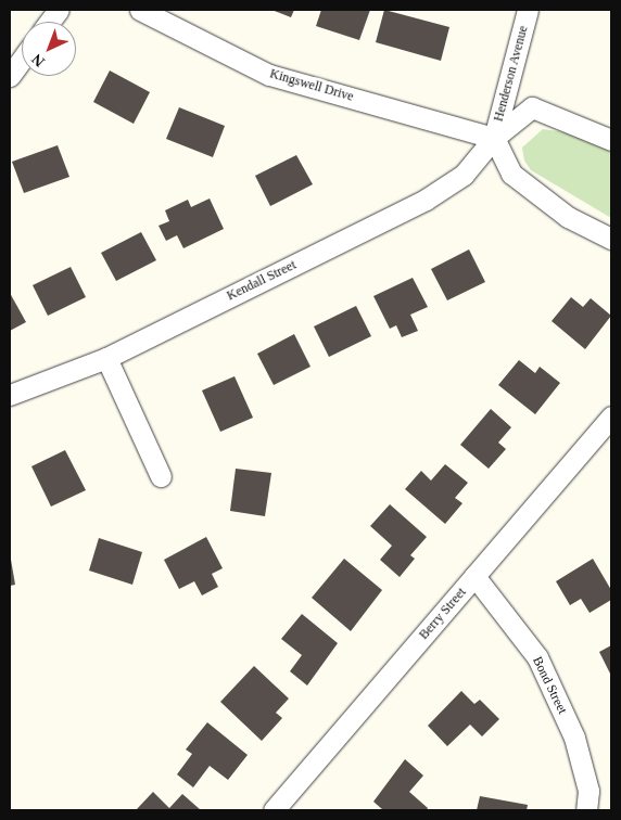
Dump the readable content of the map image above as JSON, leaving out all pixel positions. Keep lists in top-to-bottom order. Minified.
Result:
{"streets":{"street":["Henderson Avenue","Kingswell Drive","Kendall Street","Berry Street","Bond Street"]},"crossings":[["Henderson Avenue","Kingswell Drive"],["Henderson Avenue","Kendall Street"],["Kingswell Drive","Kendall Street"],["Berry Street","Bond Street"]],"north":"bottom left"}
